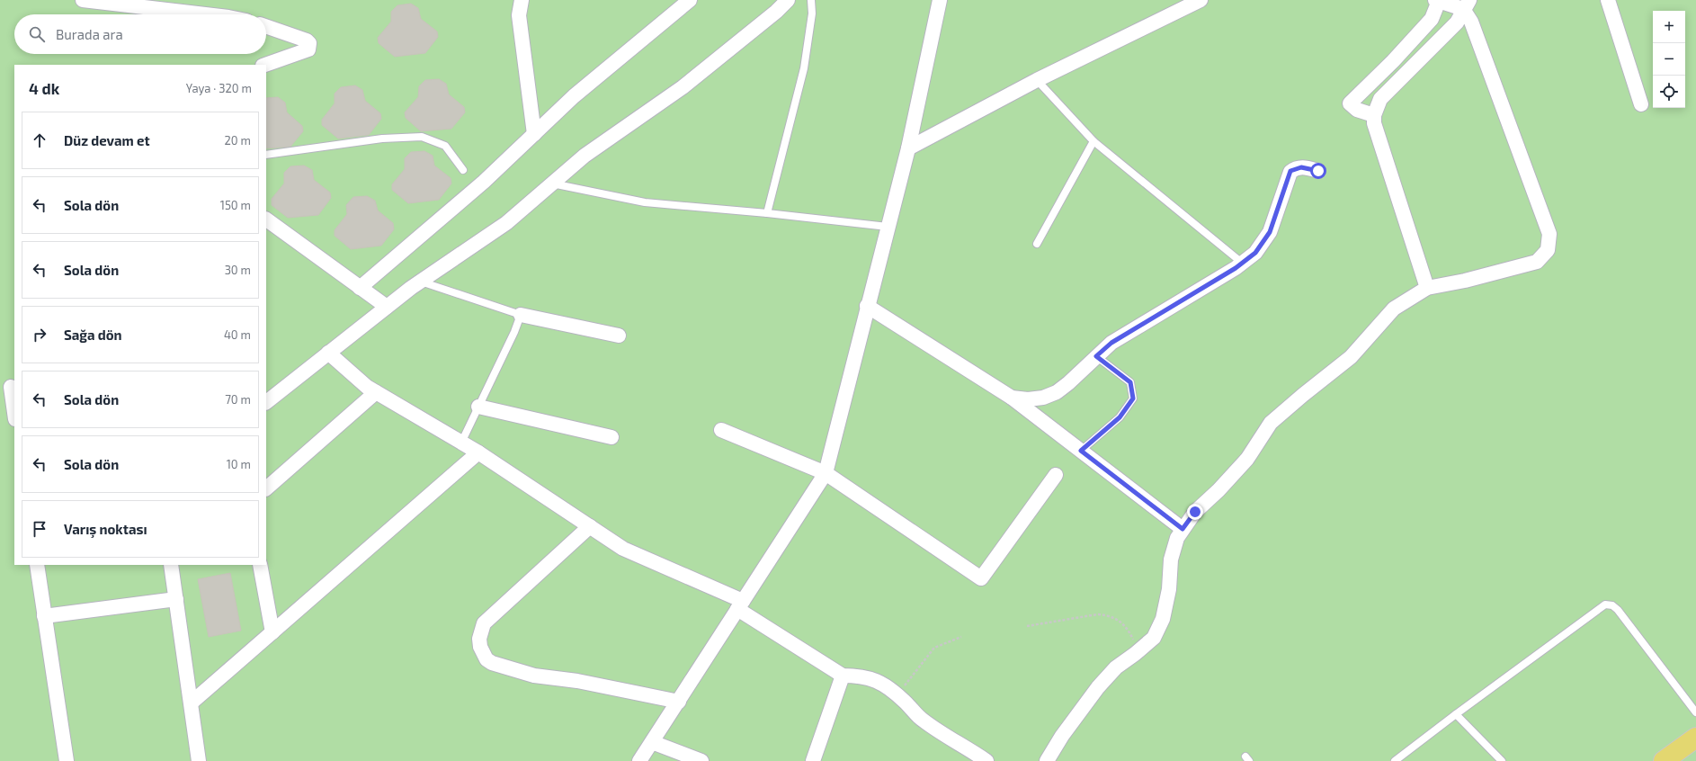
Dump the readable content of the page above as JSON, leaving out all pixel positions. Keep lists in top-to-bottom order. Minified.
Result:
{"page":{"map_buttons":["+","−"],"search":"Burada ara","heading":["4 dk","Yaya · 320 m"],"list":[["Düz devam et","20 m"],["Sola dön","150 m"],["Sola dön","30 m"],["Sağa dön","40 m"],["Sola dön","70 m"],["Sola dön","10 m"],"Varış noktası"]}}
